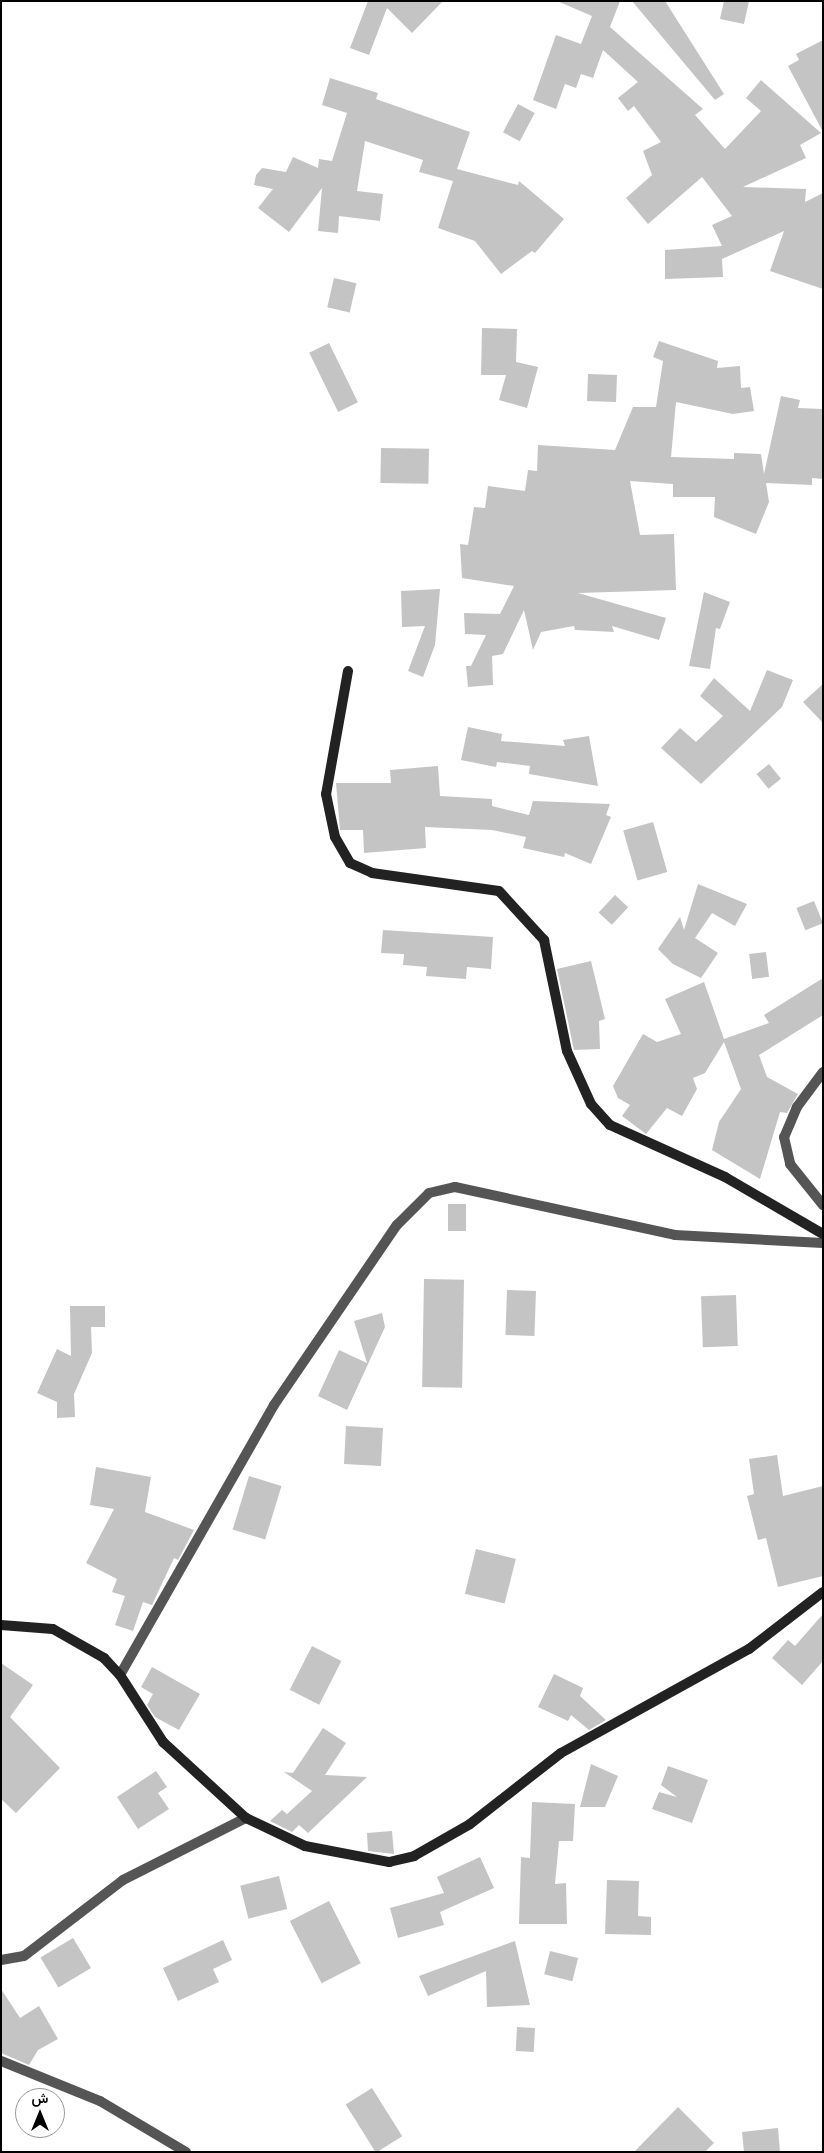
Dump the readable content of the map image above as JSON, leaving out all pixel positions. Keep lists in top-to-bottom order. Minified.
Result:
{"north":"top"}
